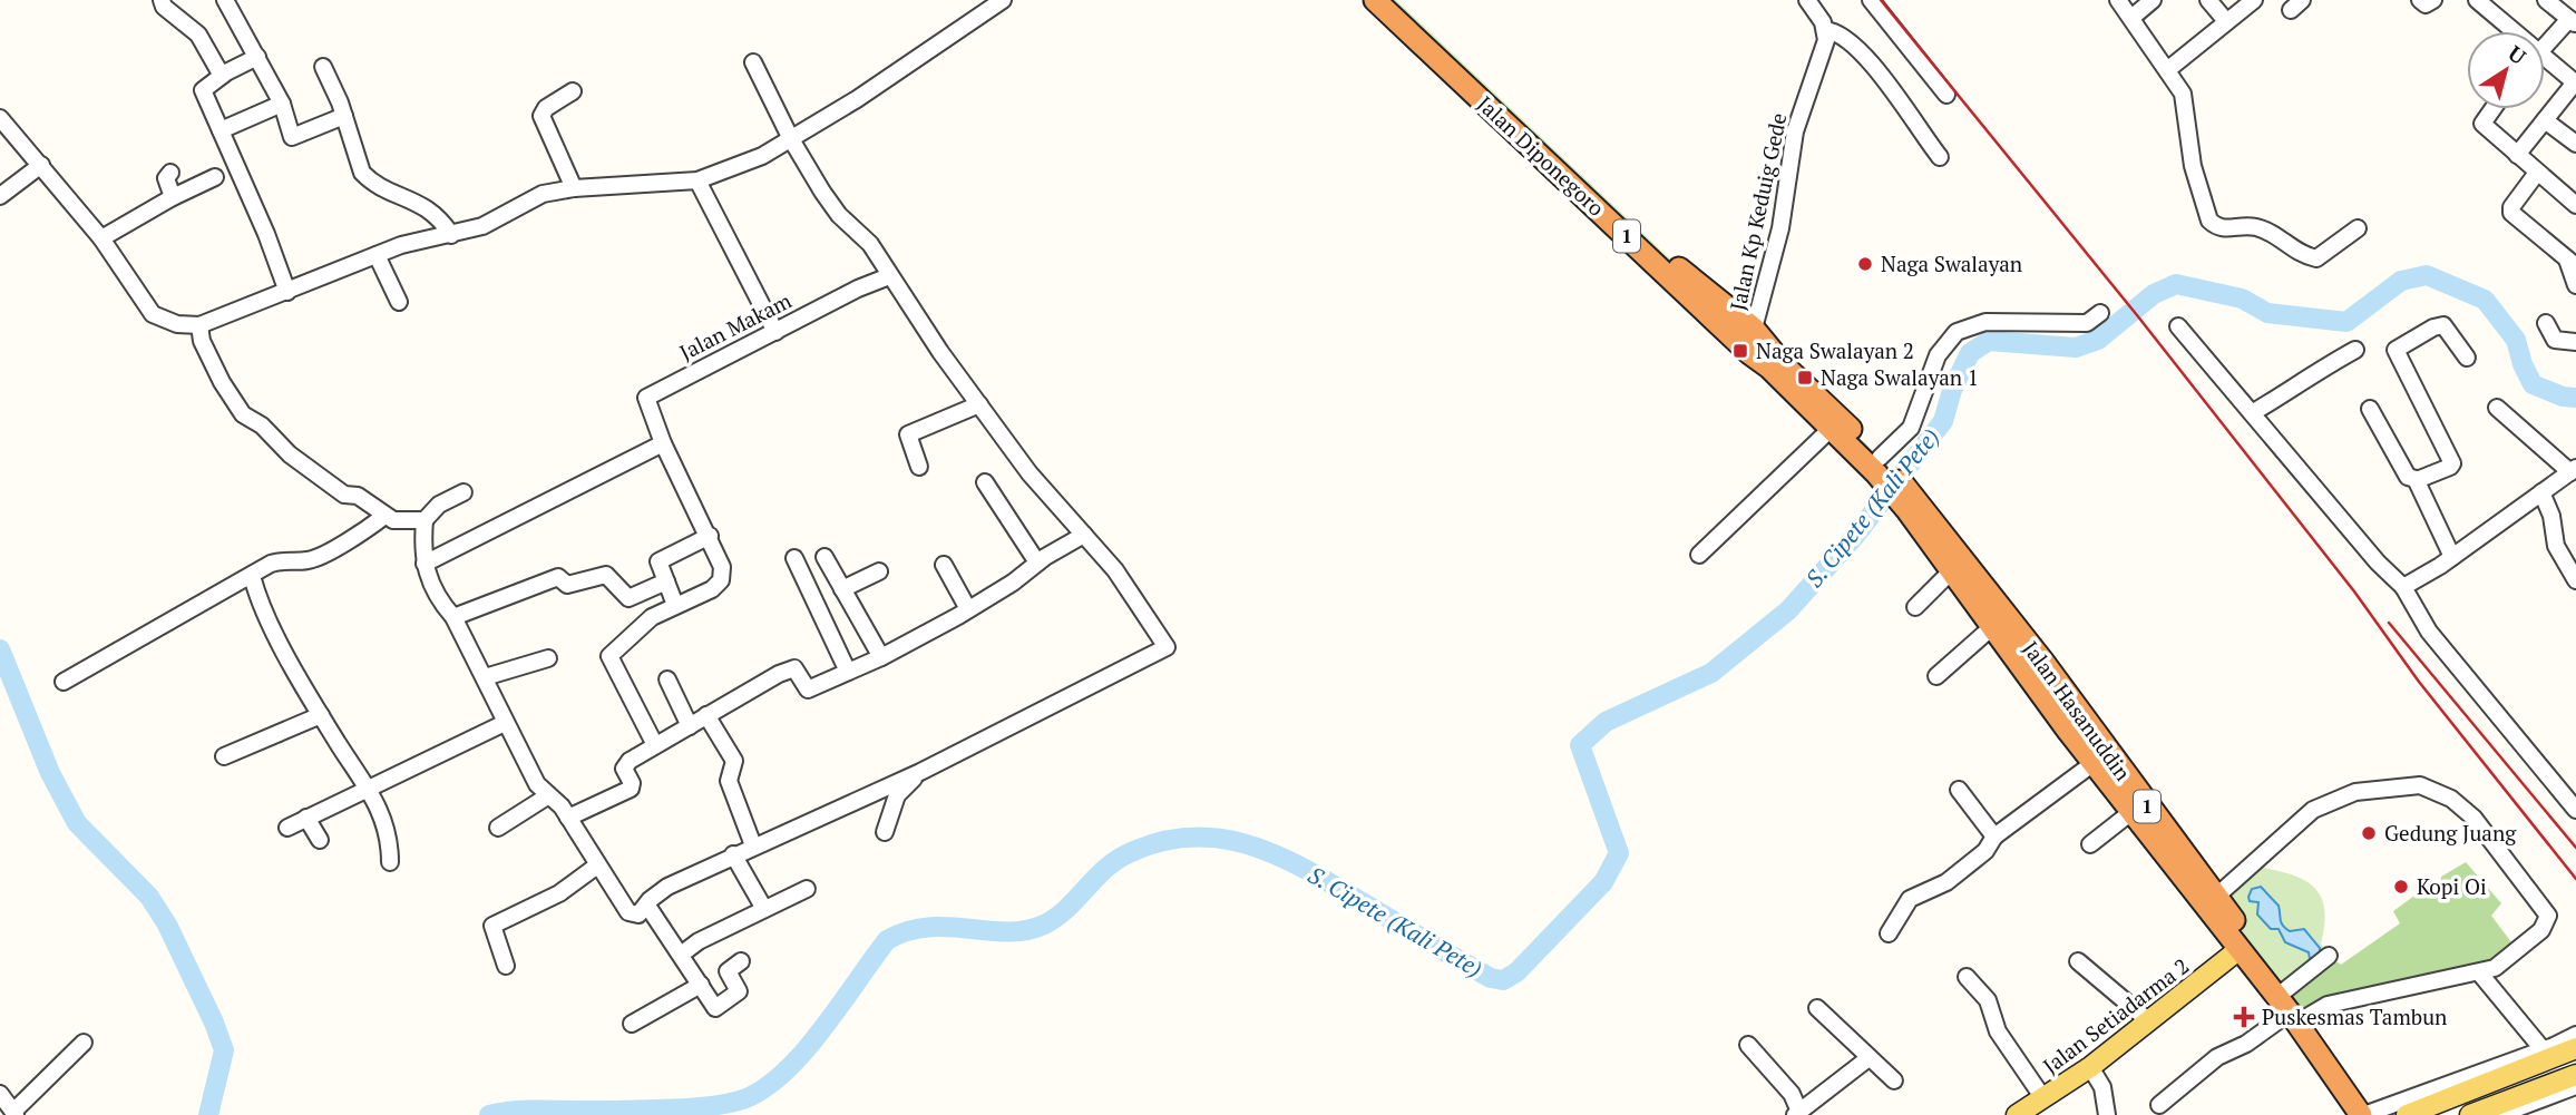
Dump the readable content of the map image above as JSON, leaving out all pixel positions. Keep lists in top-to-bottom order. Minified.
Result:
{"streets":{"highway":["Jalan Diponegoro","1","Jalan Hasanuddin"],"main road":["Jalan Setiadarma 2"],"street":["Jalan Kp Keduig Gede","Jalan Makam"]},"crossings":[["Jalan Diponegoro","Jalan Kp Keduig Gede"],["Jalan Diponegoro","Jalan Hasanuddin"],["Jalan Hasanuddin","Jalan Setiadarma 2"]],"water":["S. Cipete (Kali Pete)"],"places":{"other":["Naga Swalayan","Gedung Juang","Kopi Oi"],"transit":["Naga Swalayan 2","Naga Swalayan 1"],"health":["Puskesmas Tambun"]},"north":"top right"}
